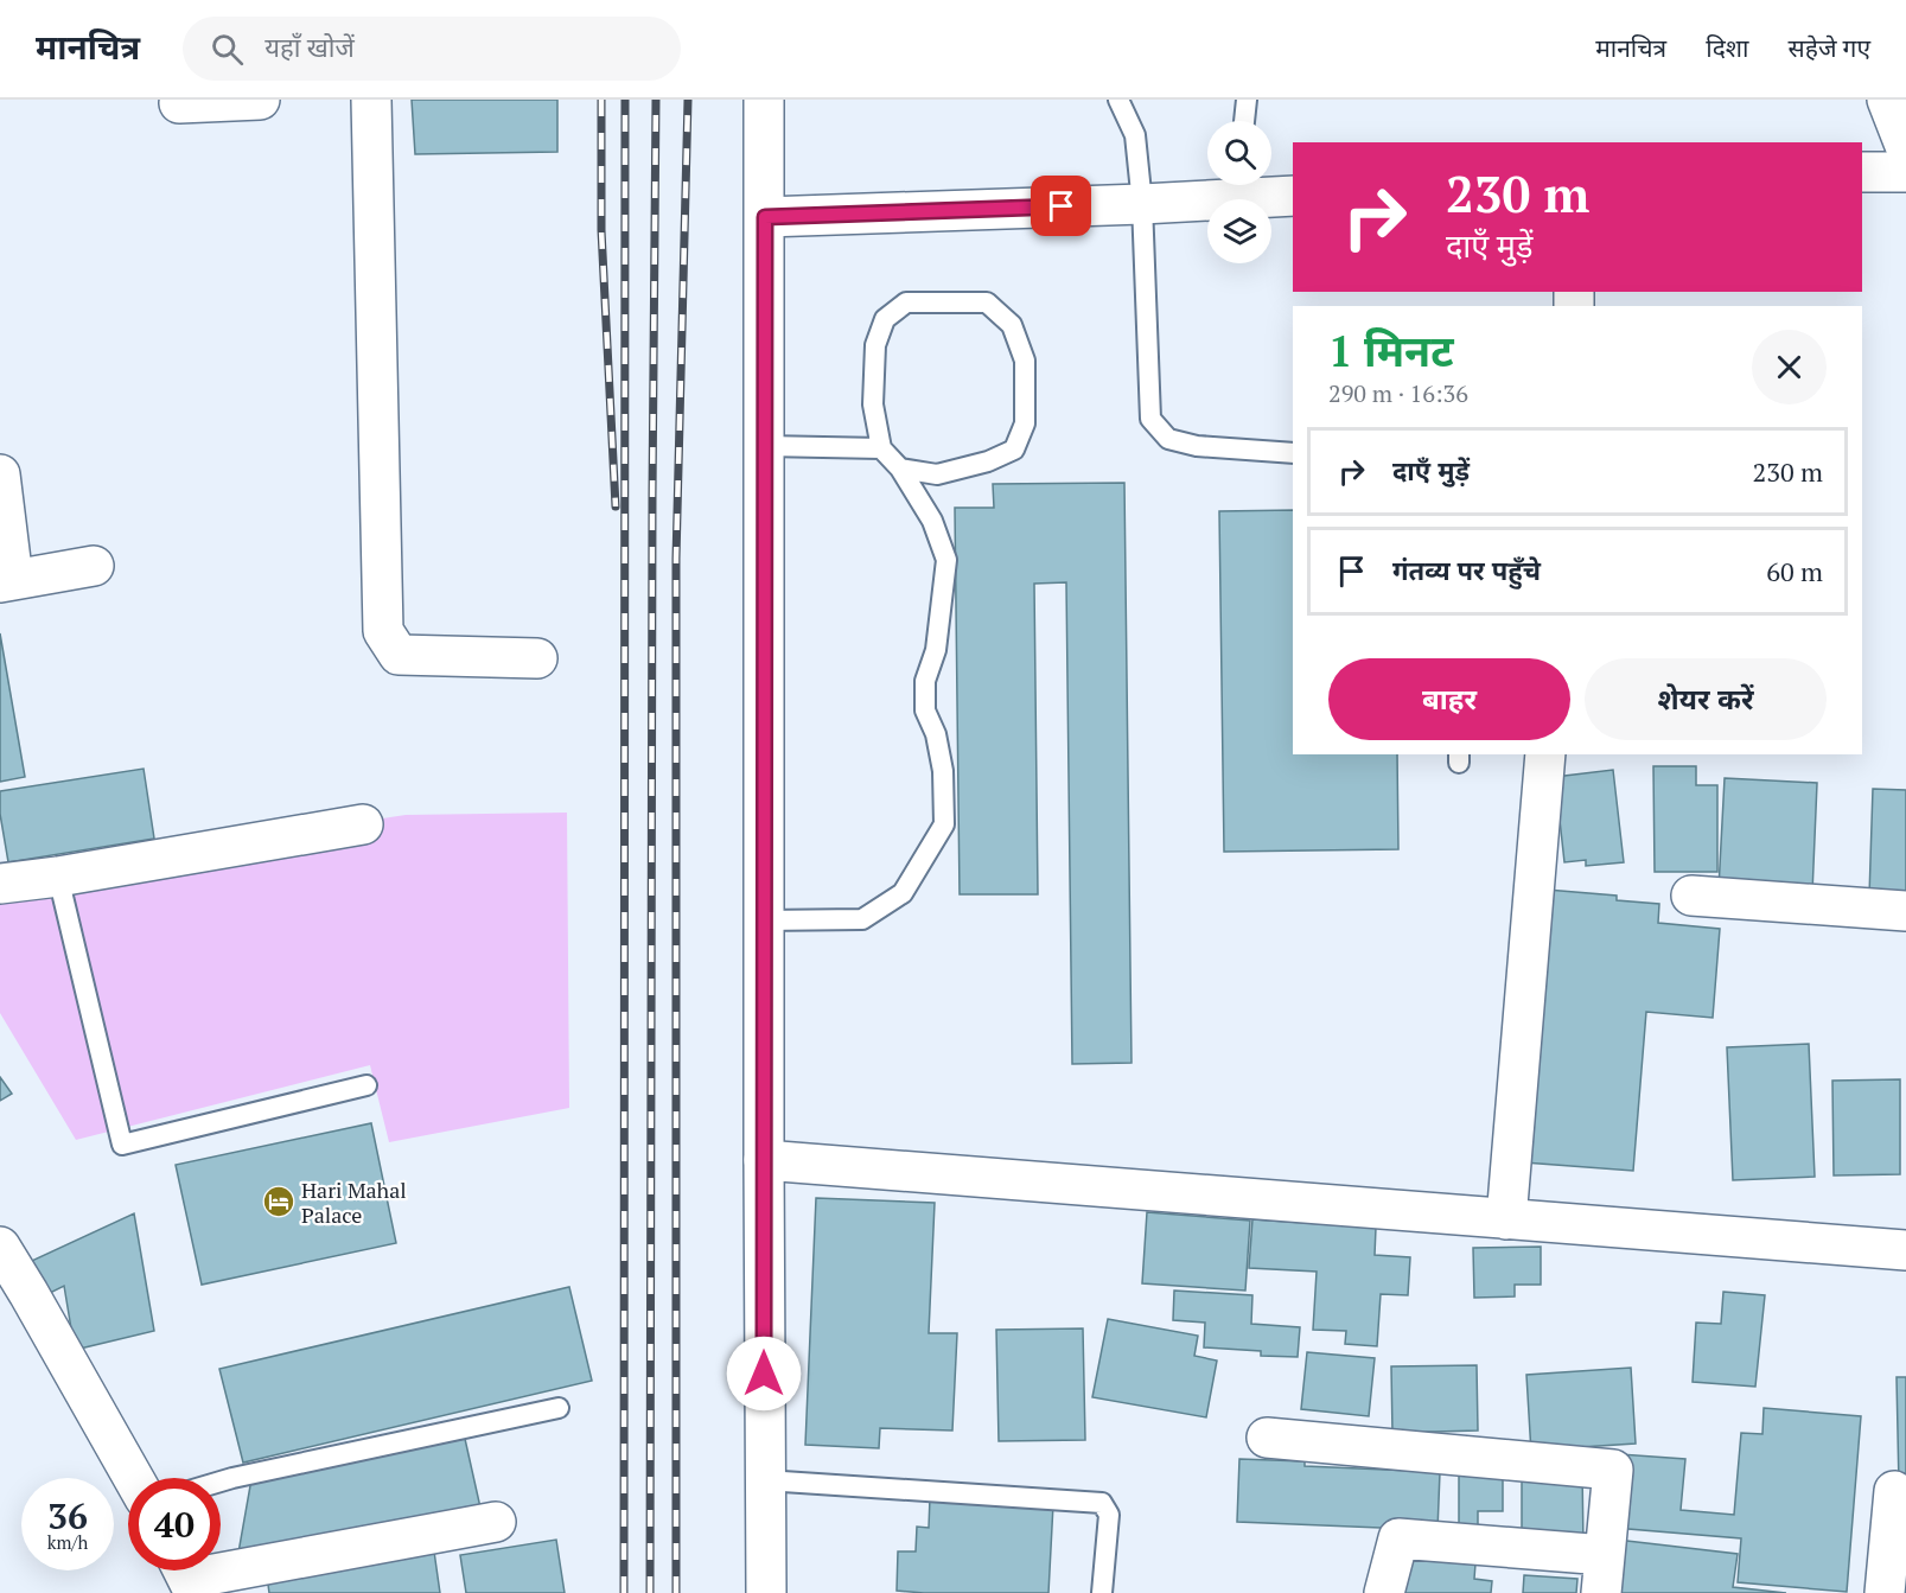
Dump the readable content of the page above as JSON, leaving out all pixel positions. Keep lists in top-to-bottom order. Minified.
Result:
{"places":{"hotel":["Hari Mahal Palace"]},"page":{"header":"मानचित्र","search":"यहाँ खोजें","nav":["मानचित्र","दिशा","सहेजे गए"],"turn":["230 m","दाएँ मुड़ें"],"heading":["1 मिनट","290 m · 16:36"],"list":[{"name":"दाएँ मुड़ें","value":"230 m"},{"name":"गंतव्य पर पहुँचे","value":"60 m"}],"buttons":["बाहर","शेयर करें"],"speed":"36 km/h","limit":"40"}}
